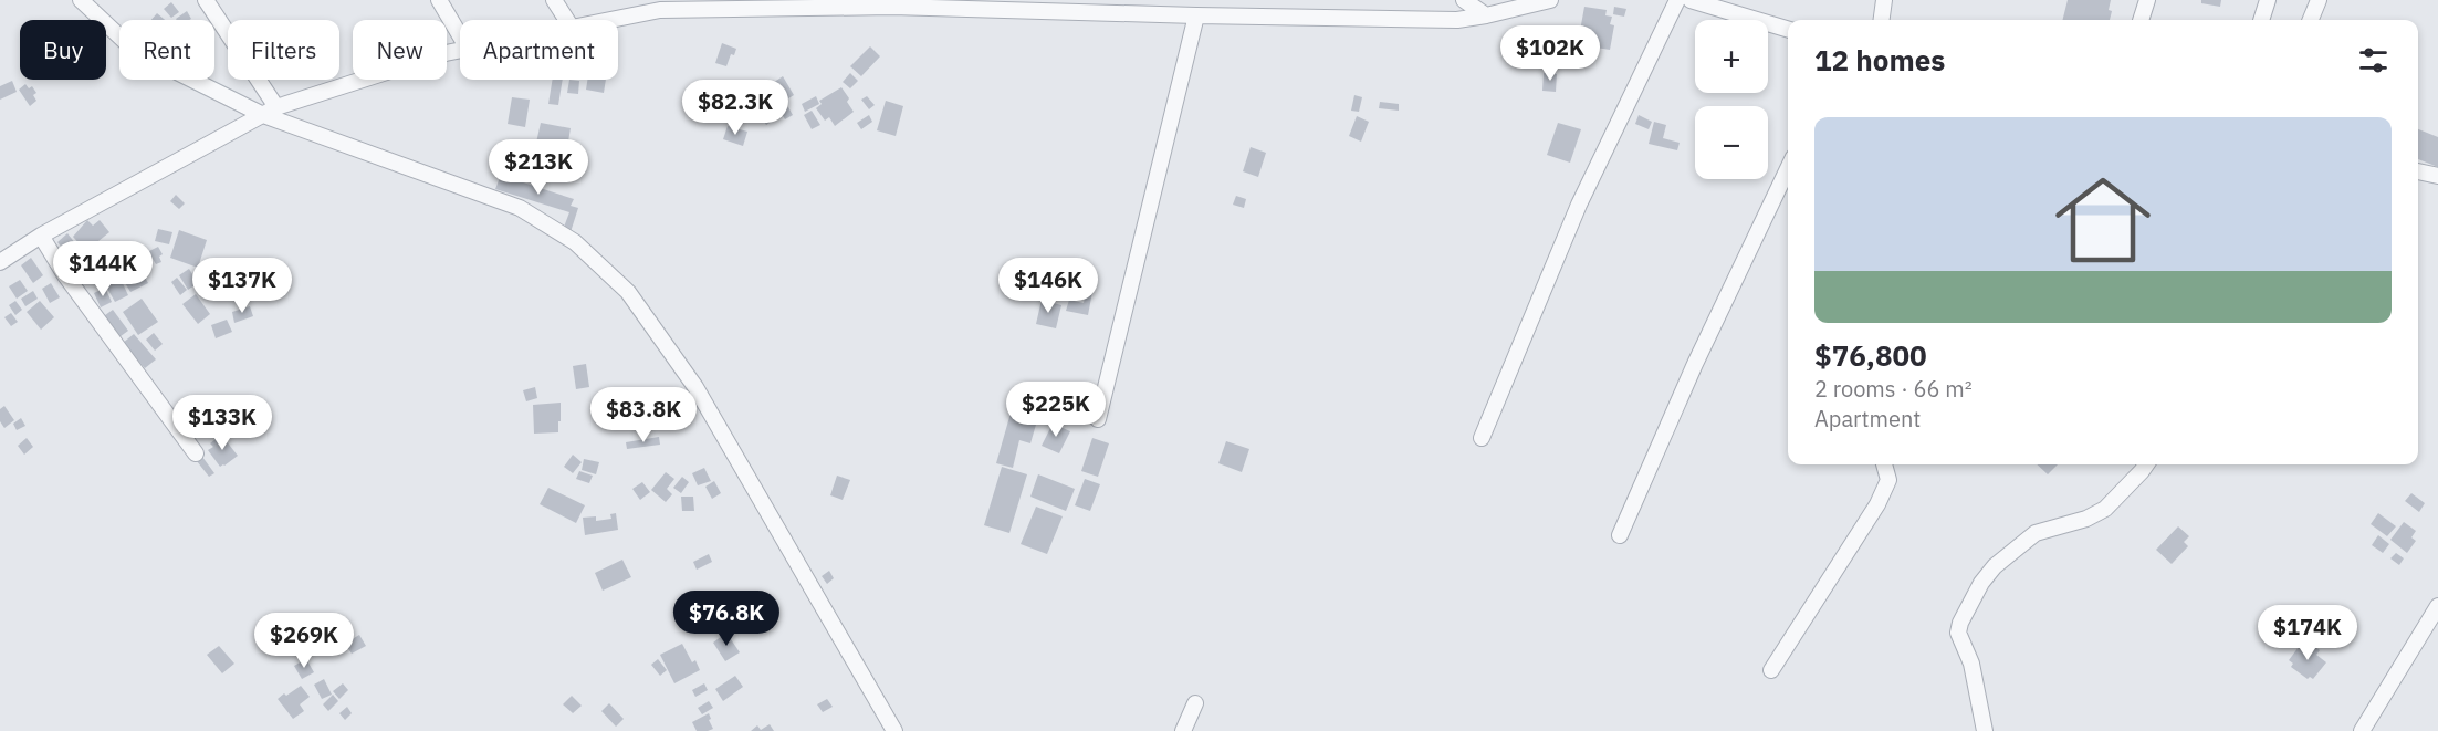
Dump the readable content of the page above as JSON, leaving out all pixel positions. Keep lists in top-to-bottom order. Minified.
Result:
{"page":{"map_buttons":["+","−"],"chip":["Buy","Rent","Filters","New","Apartment"],"heading":"12 homes","price":["$102K","$82.3K","$213K","$144K","$137K","$146K","$225K","$83.8K","$133K","$76.8K","$174K","$269K"],"list":[{"name":"$76,800","note":"2 rooms · 66 m² · Apartment"}]}}
